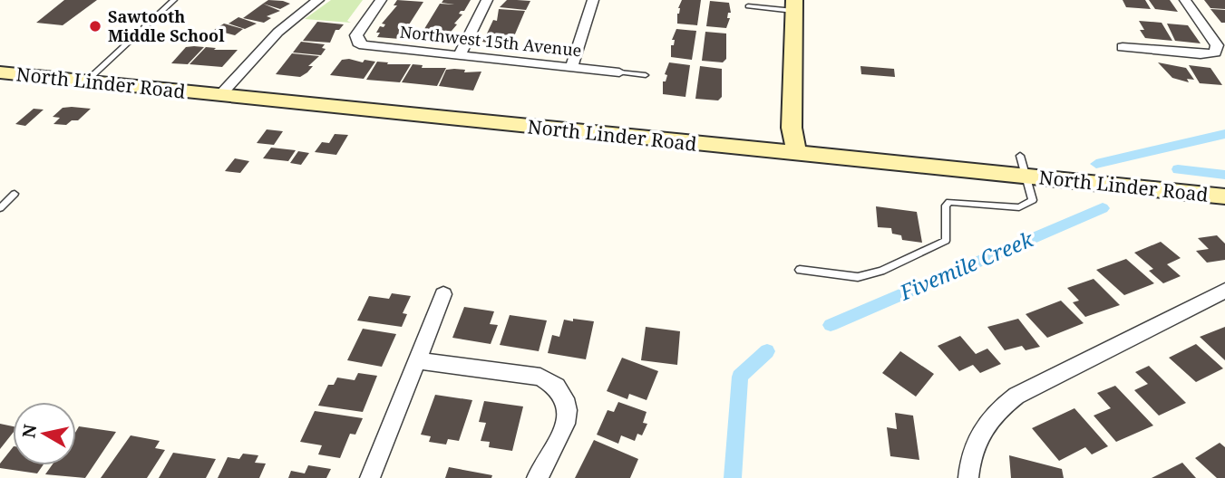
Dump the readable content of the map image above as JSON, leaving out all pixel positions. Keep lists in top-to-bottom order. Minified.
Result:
{"streets":{"main road":["North Linder Road"],"street":["Northwest 15th Avenue"]},"water":["Fivemile Creek"],"places":["Sawtooth Middle School"],"north":"left"}
